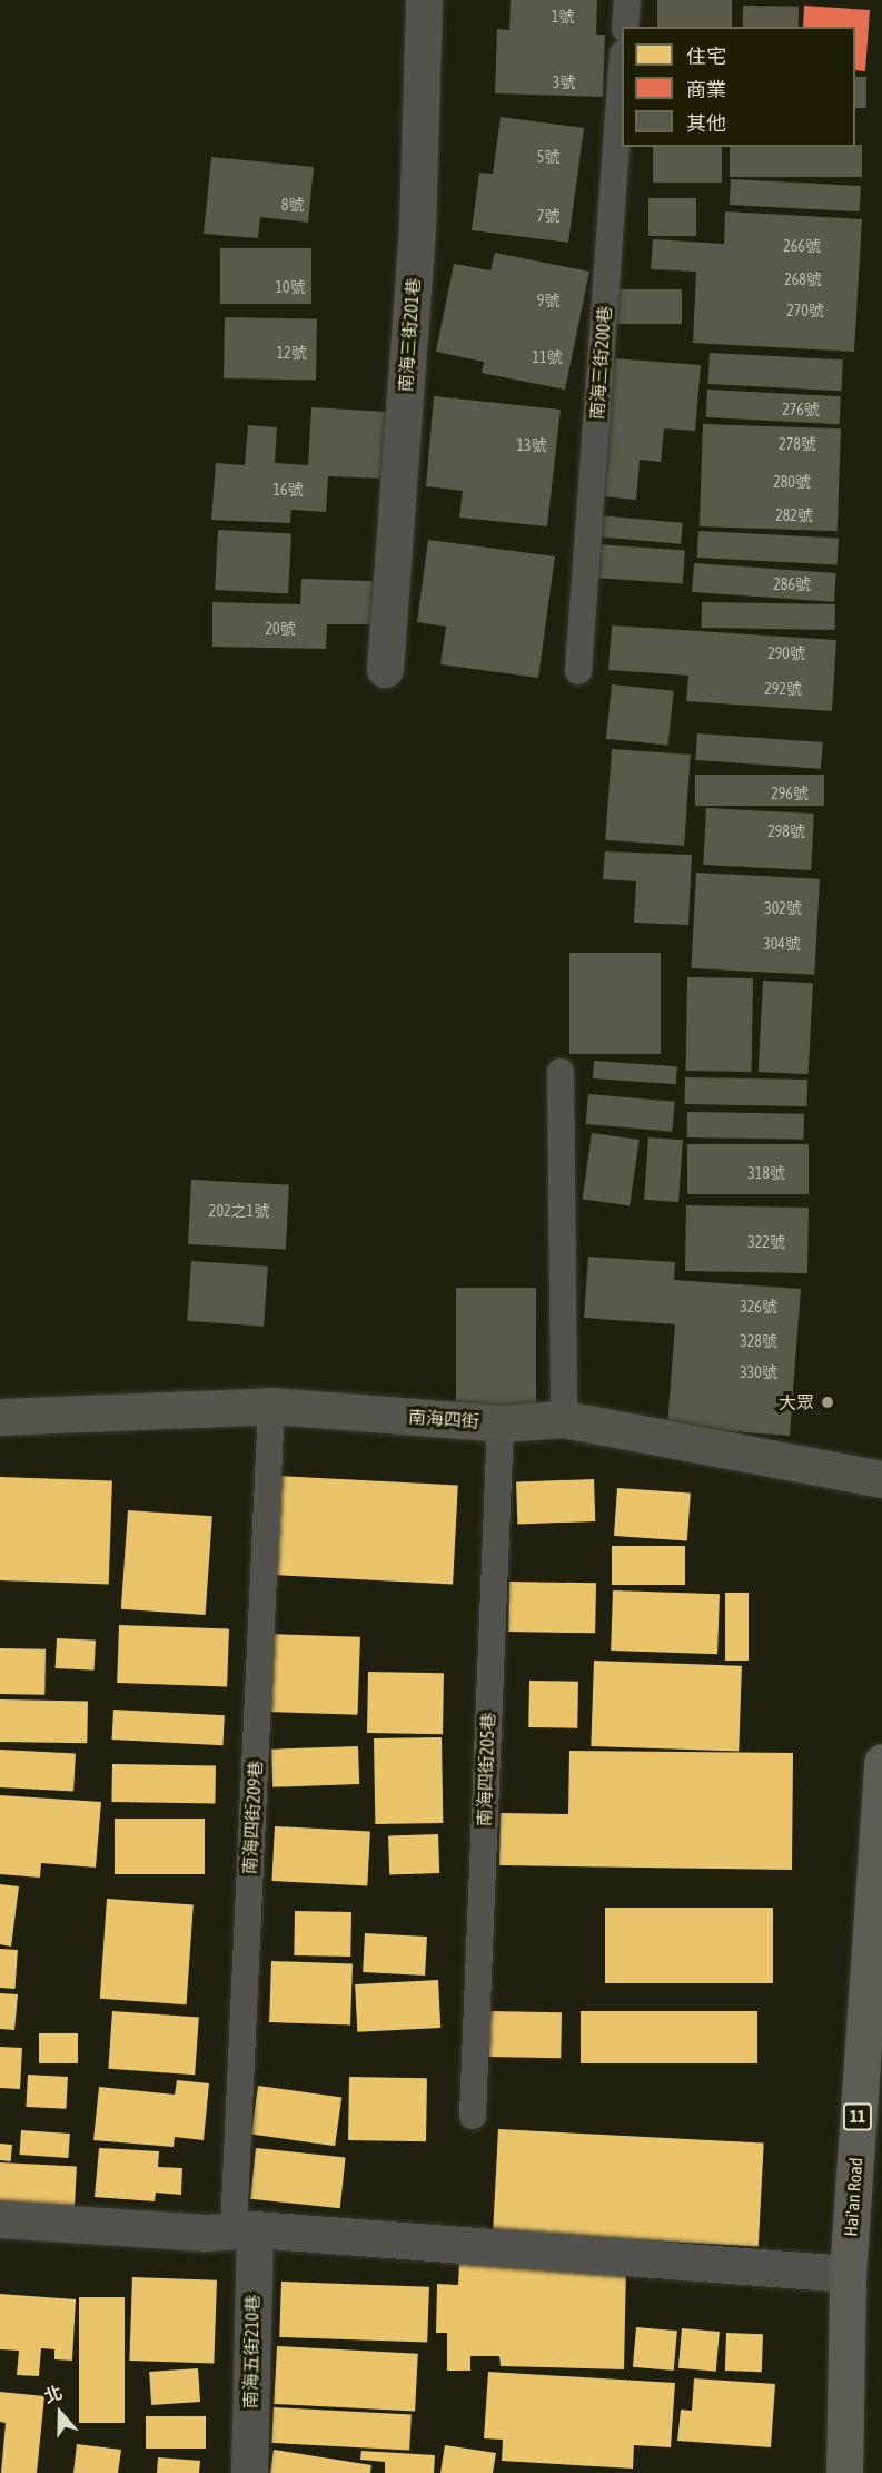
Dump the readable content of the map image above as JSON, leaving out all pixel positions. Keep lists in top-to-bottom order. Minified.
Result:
{"streets":{"main road":["11","Hai'an Road"],"street":["南海三街201巷","南海四街","南海五街210巷"],"lane":["南海三街200巷","南海四街205巷","南海四街209巷"]},"crossings":[["南海四街","南海四街205巷"],["南海四街","南海四街209巷"],["南海四街209巷","南海五街210巷"]],"places":["大眾"],"house_numbers":["1號","3號","5號","8號","7號","266號","268號","10號","9號","270號","12號","11號","276號","278號","13號","280號","16號","282號","286號","20號","290號","292號","296號","298號","302號","304號","318號","202之1號","322號","326號","328號","330號"],"legend":["住宅","商業","其他"],"north":"top"}
